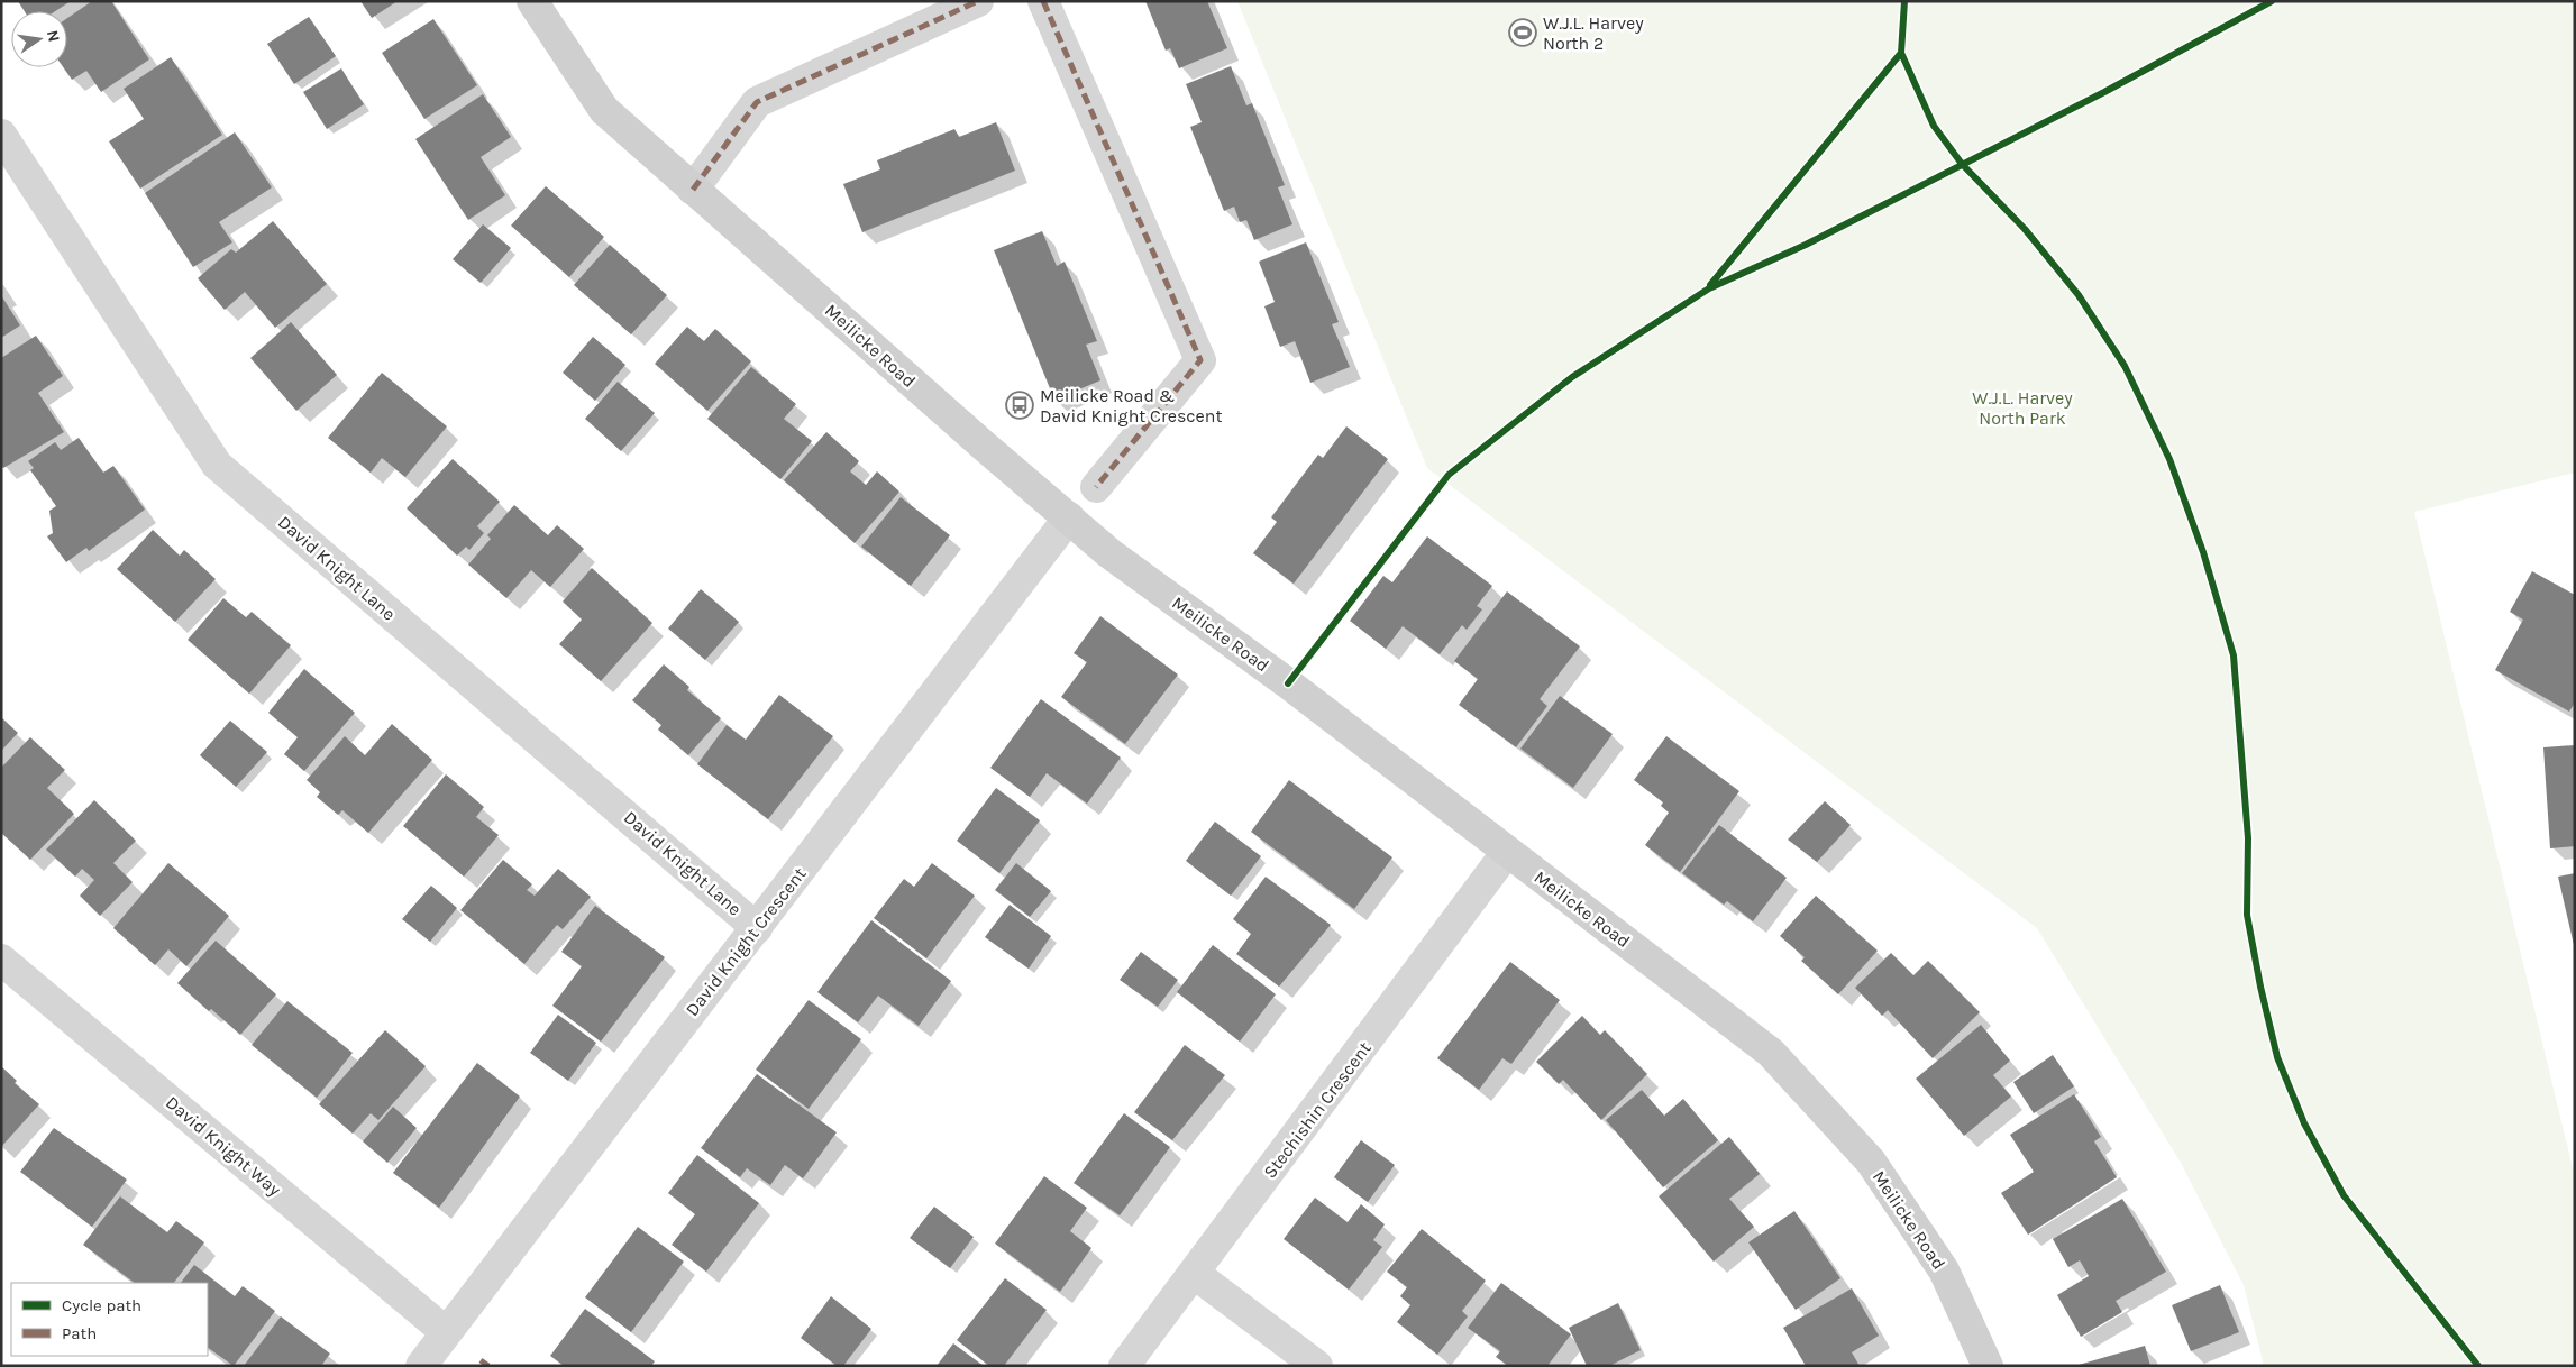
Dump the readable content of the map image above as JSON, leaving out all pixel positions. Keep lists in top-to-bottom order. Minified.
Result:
{"streets":{"street":["Meilicke Road","David Knight Lane","David Knight Crescent","Stechishin Crescent","David Knight Way"]},"crossings":[["Meilicke Road","David Knight Crescent"],["Meilicke Road","Stechishin Crescent"],["David Knight Lane","David Knight Crescent"],["David Knight Crescent","David Knight Way"]],"parks":["W.J.L. Harvey North Park"],"places":{"sports":["W.J.L. Harvey North 2"],"bus stop":["Meilicke Road & David Knight Crescent"]},"legend":["Cycle path","Path"],"north":"right"}
